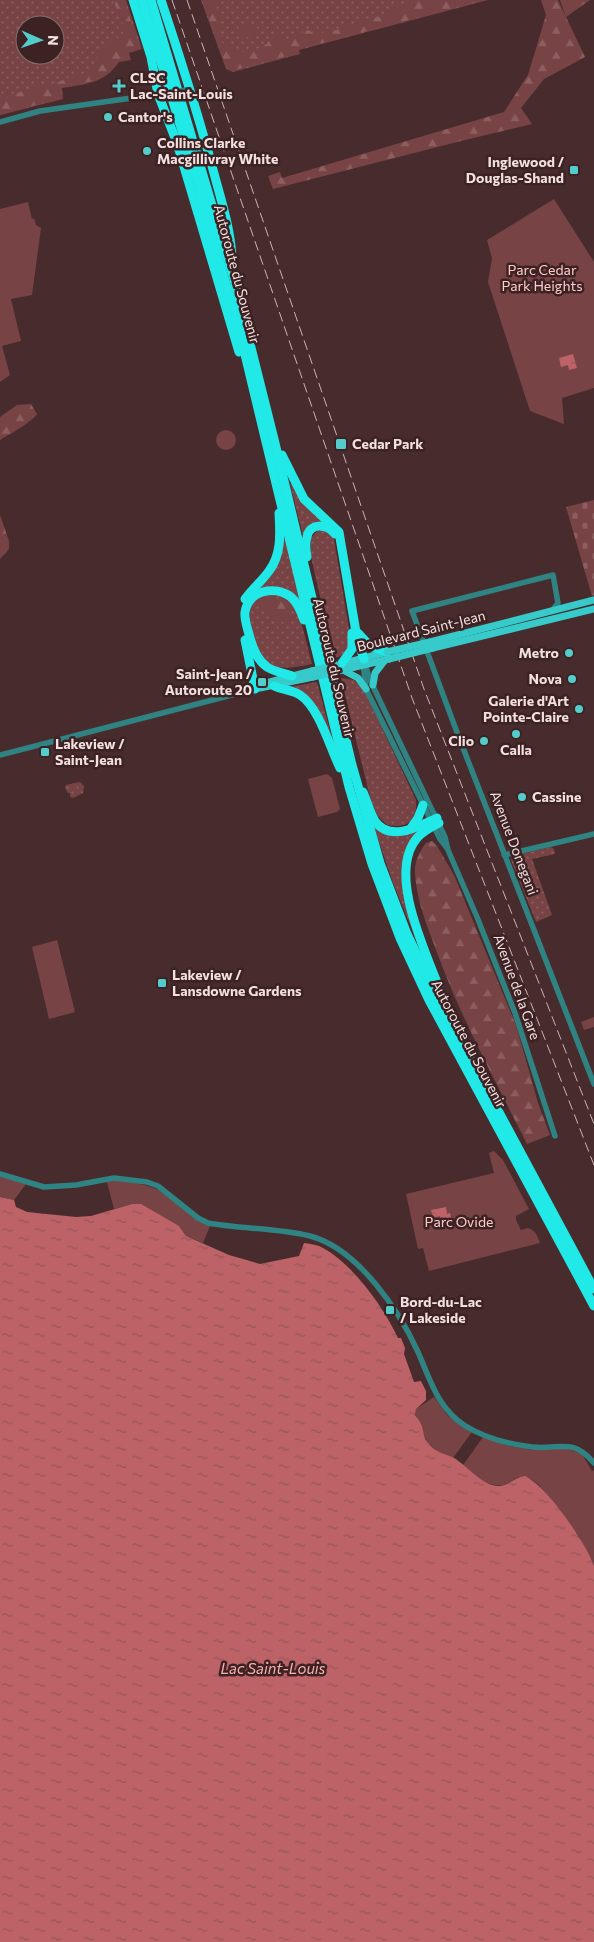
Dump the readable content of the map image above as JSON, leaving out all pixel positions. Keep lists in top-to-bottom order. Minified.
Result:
{"streets":{"highway":["Autoroute du Souvenir"],"main road":["Boulevard Saint-Jean"],"street":["Avenue Donegani","Avenue de la Gare"]},"water":["Lac Saint-Louis"],"parks":["Parc Cedar Park Heights","Parc Ovide"],"places":{"health":["CLSC Lac-Saint-Louis"],"other":["Cantor's","Collins Clarke Macgillivray White","Metro","Nova","Galerie d'Art Pointe-Claire","Calla","Clio","Cassine"],"transit":["Inglewood / Douglas-Shand","Cedar Park","Saint-Jean / Autoroute 20","Lakeview / Saint-Jean","Lakeview / Lansdowne Gardens","Bord-du-Lac / Lakeside"]},"north":"right"}
